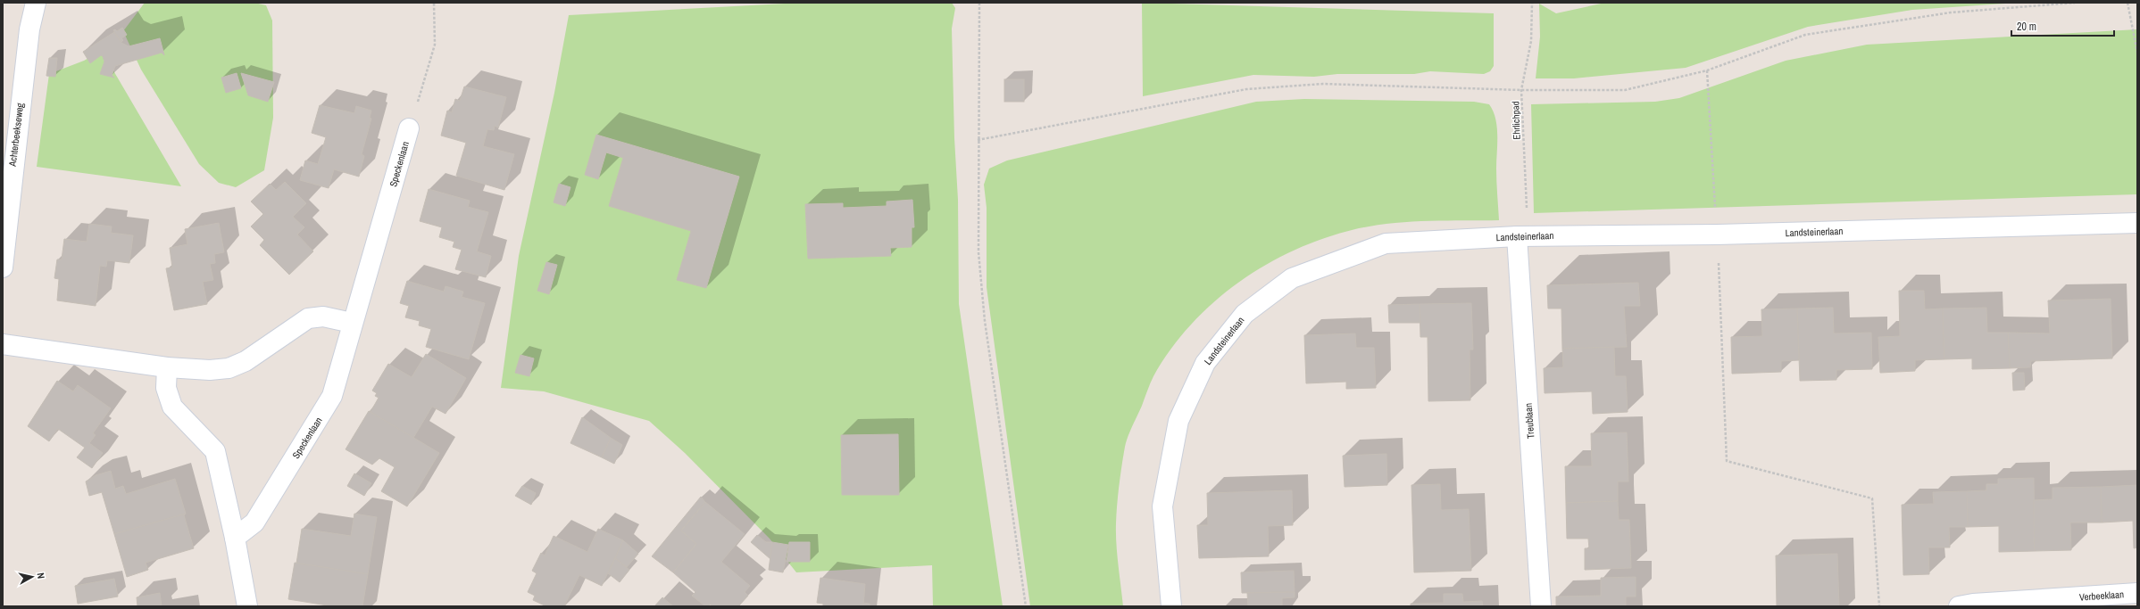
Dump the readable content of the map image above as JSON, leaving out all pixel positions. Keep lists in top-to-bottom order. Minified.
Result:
{"streets":{"street":["Achterbeekseweg","Speckenlaan","Landsteinerlaan","Treublaan","Verbeeklaan"],"path":["Ehrlichpad"]},"crossings":[["Ehrlichpad","Landsteinerlaan"],["Ehrlichpad","Treublaan"],["Landsteinerlaan","Treublaan"]],"scale_bar":"20 m","north":"right"}
